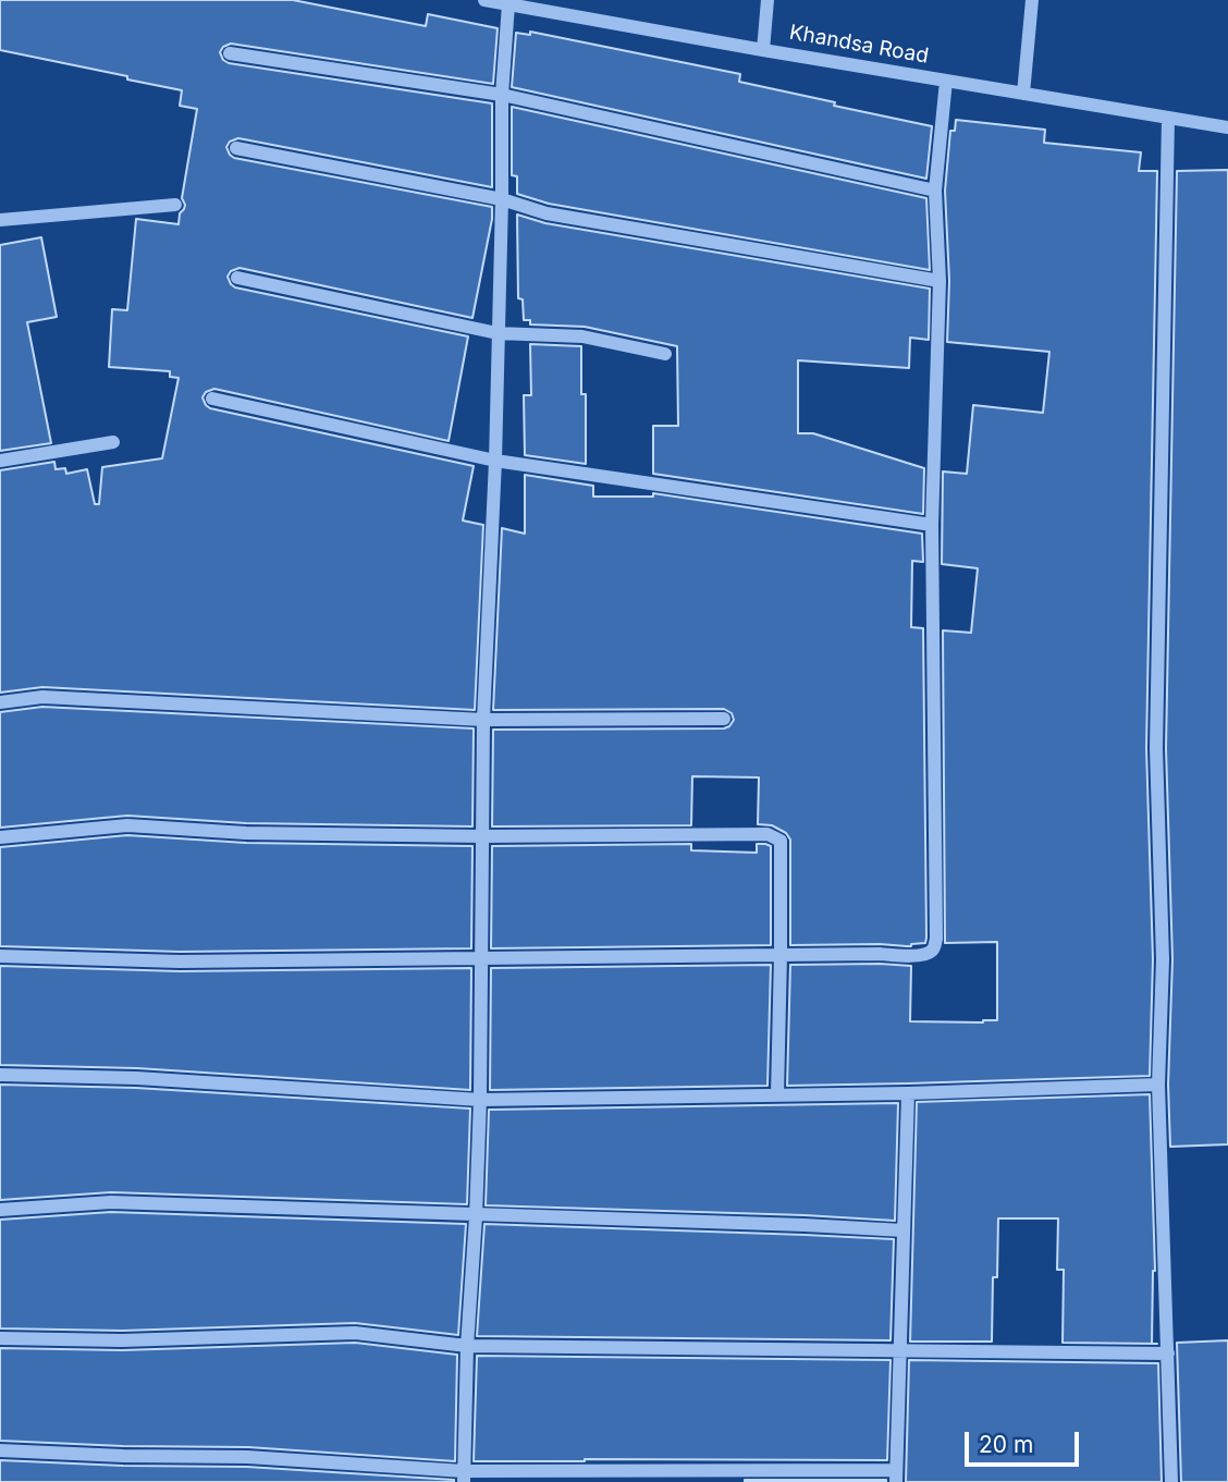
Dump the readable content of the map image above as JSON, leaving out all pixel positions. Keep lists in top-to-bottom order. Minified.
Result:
{"streets":{"street":["Khandsa Road"]},"scale_bar":"20 m"}
